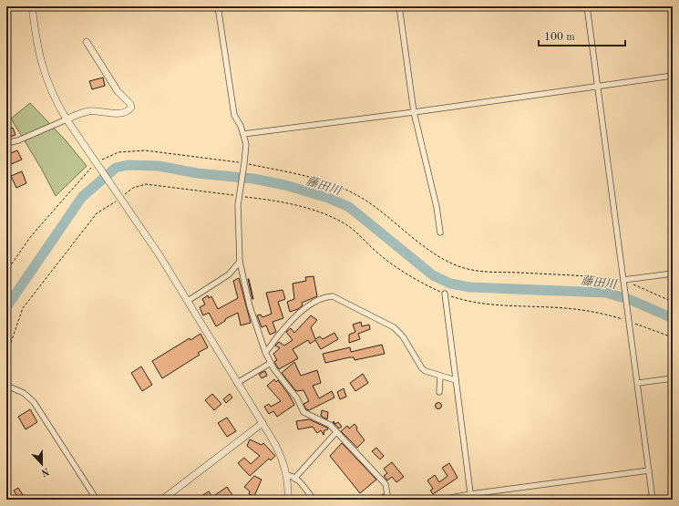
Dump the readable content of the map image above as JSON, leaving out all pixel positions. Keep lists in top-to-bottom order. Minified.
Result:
{"water":["藤田川"],"scale_bar":"100 m","north":"bottom"}
